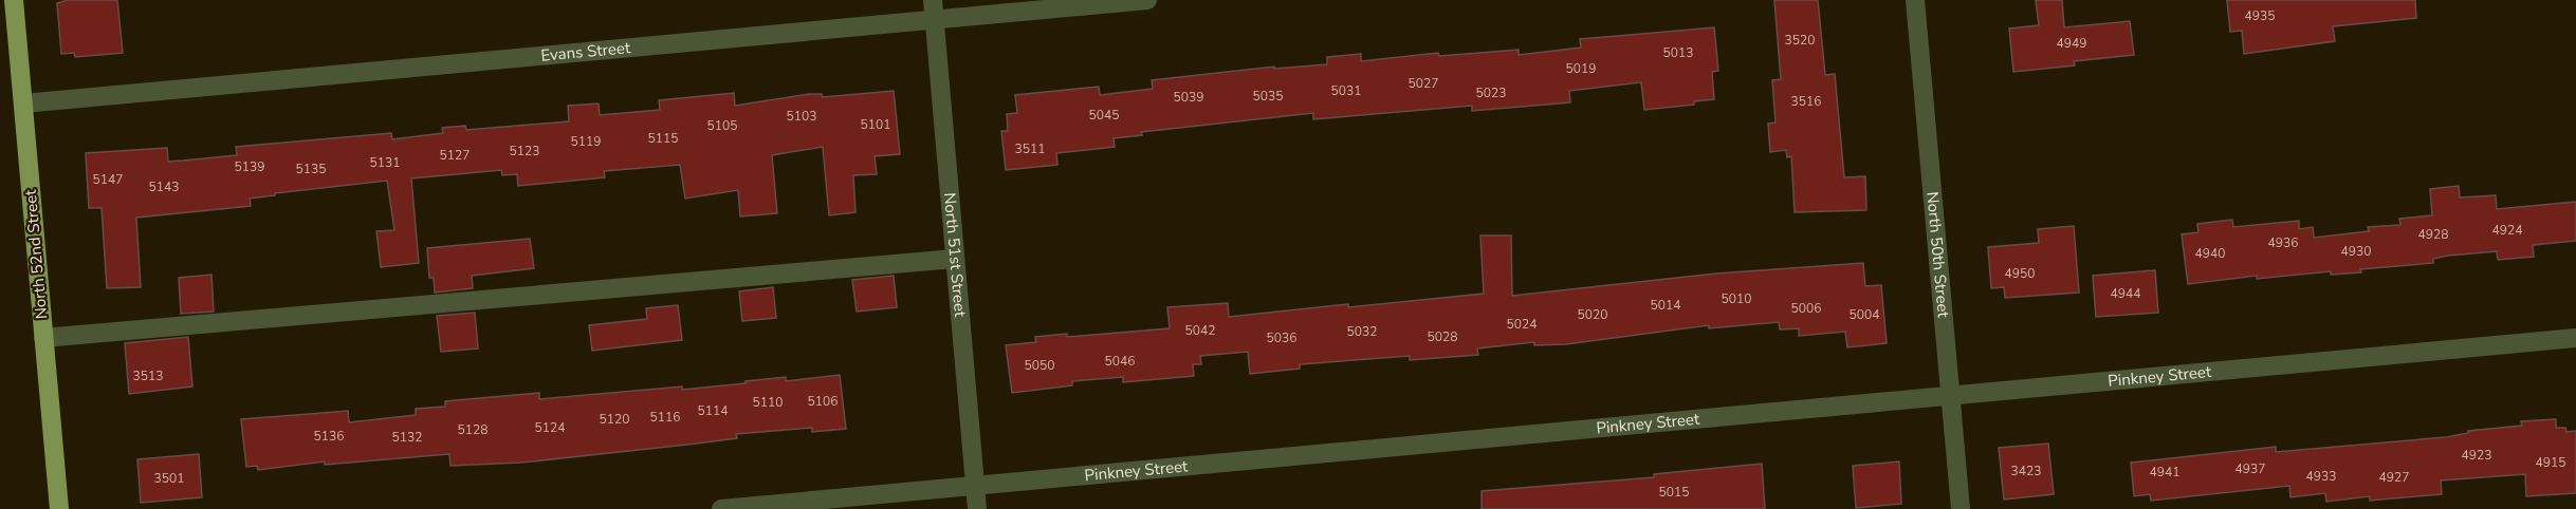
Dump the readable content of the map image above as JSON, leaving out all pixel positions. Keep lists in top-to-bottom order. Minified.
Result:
{"streets":{"main road":["North 52nd Street"],"street":["Evans Street","North 51st Street","North 50th Street","Pinkney Street"]},"crossings":[["Evans Street","North 52nd Street"],["Evans Street","North 51st Street"],["North 51st Street","Pinkney Street"],["North 50th Street","Pinkney Street"]],"house_numbers":["4935","3520","4949","5013","5019","5027","5031","5023","5035","5039","3516","5045","5103","5101","5105","5115","5119","3511","5123","5127","5131","5139","5135","5147","5143","4924","4928","4936","4930","4940","4950","4944","5010","5014","5006","5020","5004","5024","5042","5032","5028","5036","5046","5050","3513","5106","5110","5114","5116","5120","5124","5128","5136","5132","4923","4915","4937","3423","4941","4933","4927","3501","5015"]}
